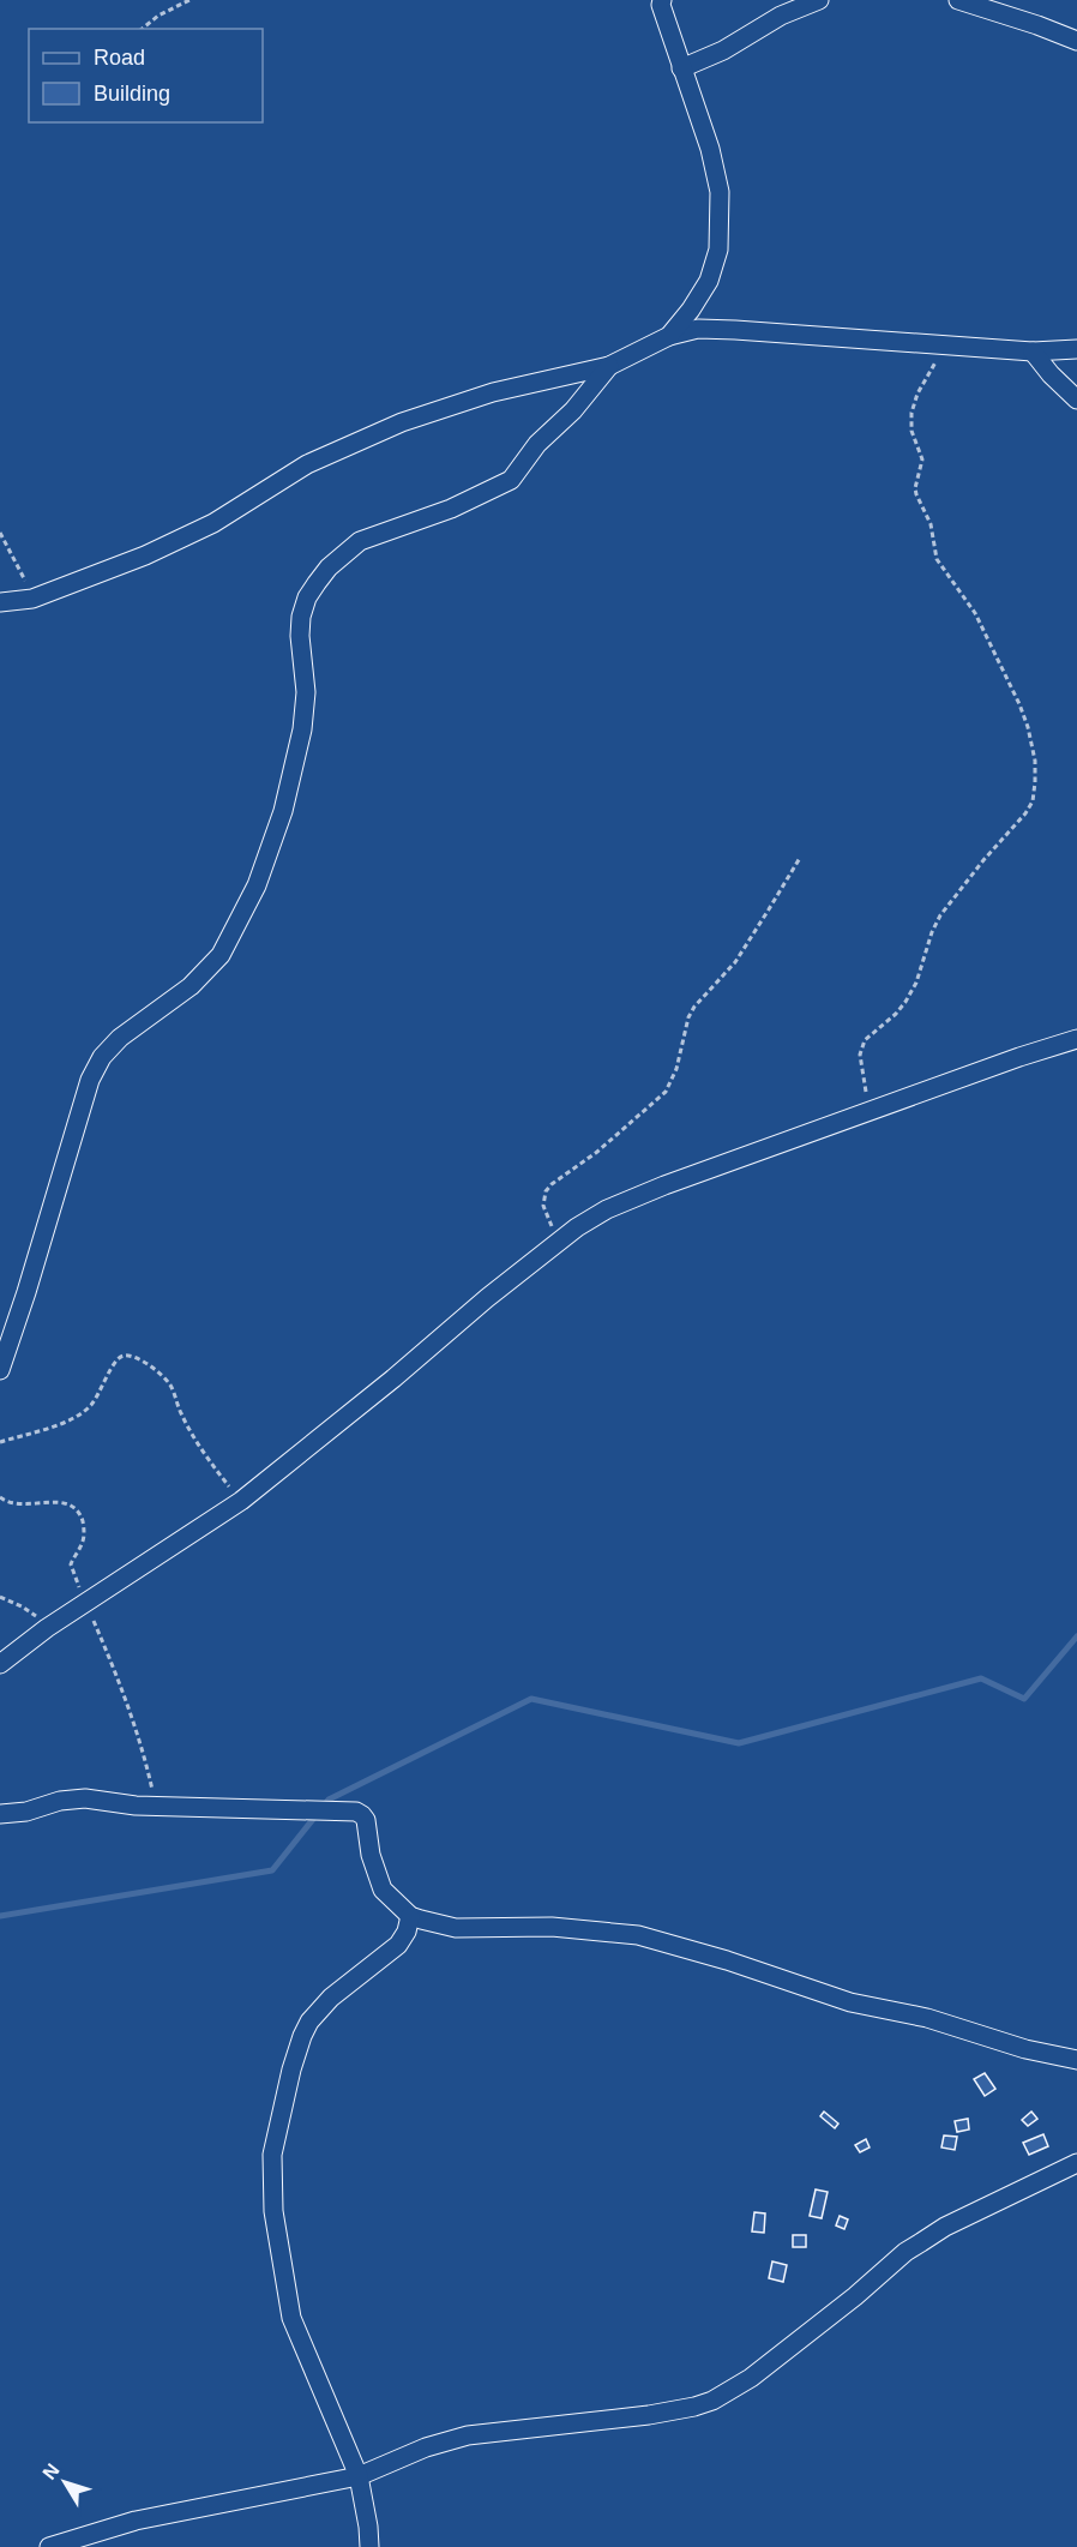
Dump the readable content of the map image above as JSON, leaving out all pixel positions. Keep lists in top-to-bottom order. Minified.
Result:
{"legend":["Road","Building"],"north":"top left"}
